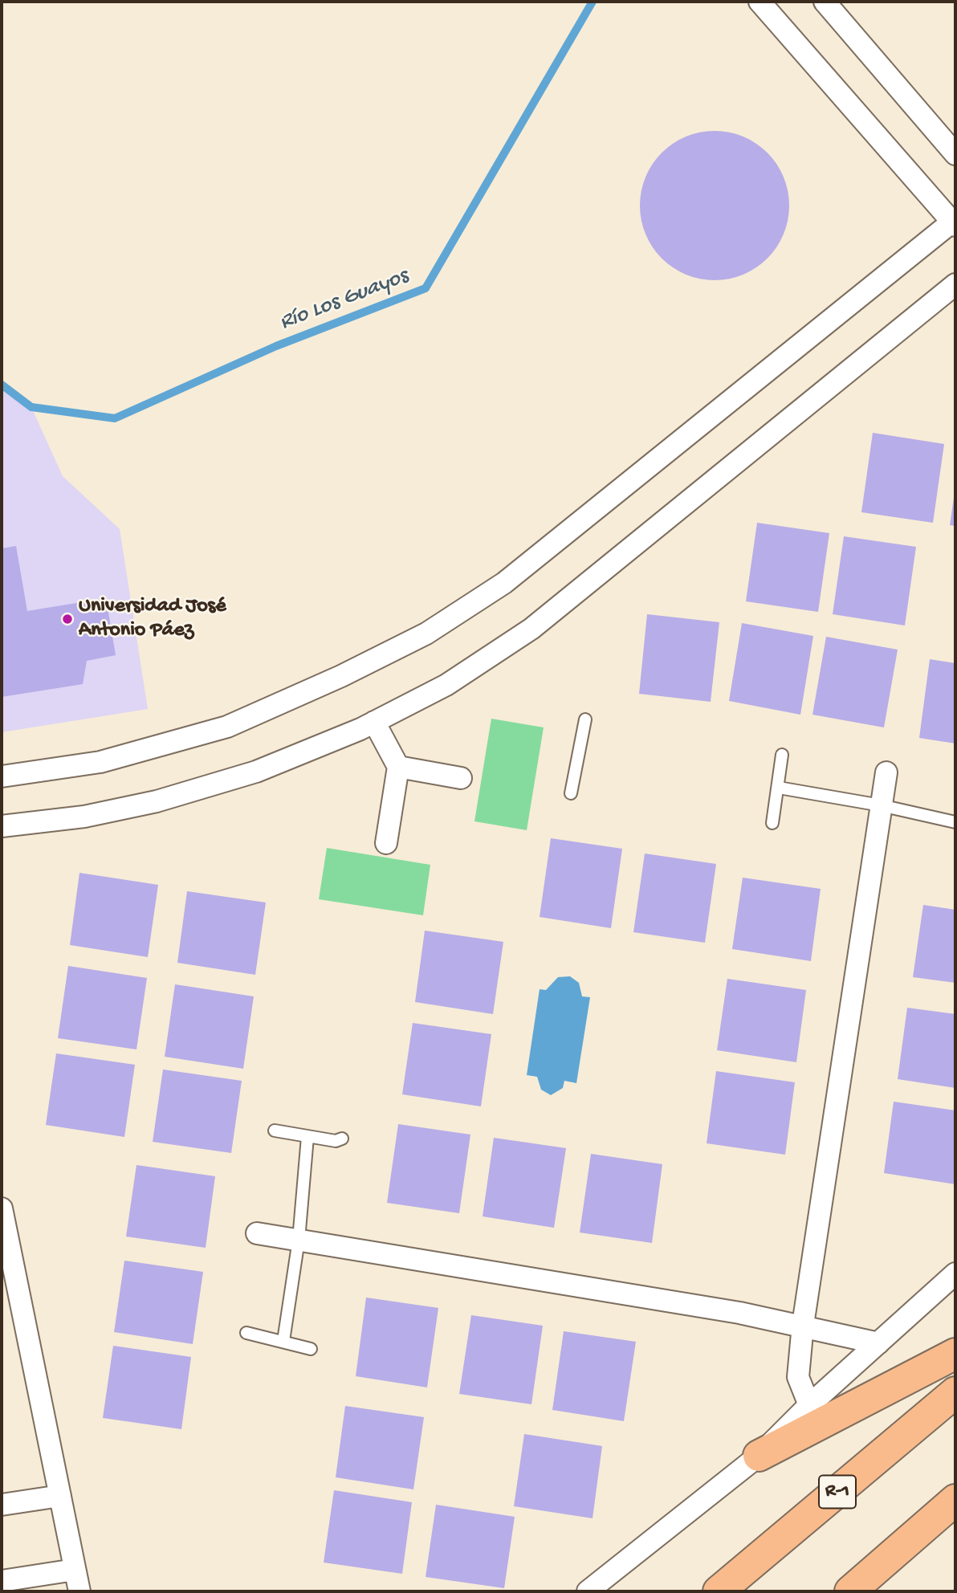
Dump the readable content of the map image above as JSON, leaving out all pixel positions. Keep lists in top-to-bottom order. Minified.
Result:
{"streets":{"main road":["R-1"]},"water":["Río Los Guayos"],"places":["Universidad José Antonio Páez"]}
